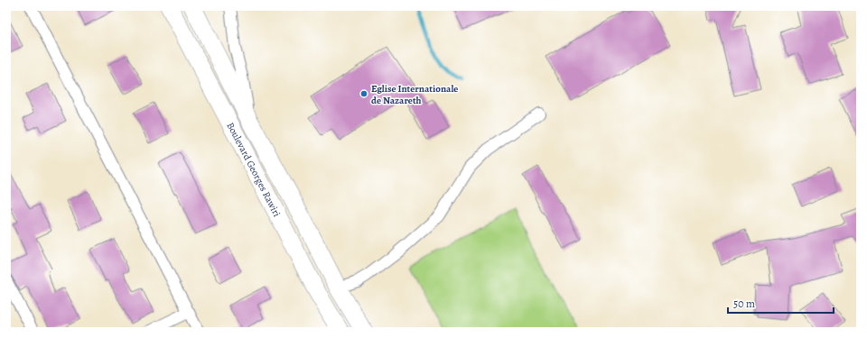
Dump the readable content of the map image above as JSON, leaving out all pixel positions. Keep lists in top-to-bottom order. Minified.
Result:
{"streets":{"main road":["Boulevard Georges Rawiri"]},"places":["Eglise Internationale de Nazareth"],"scale_bar":"50 m"}
